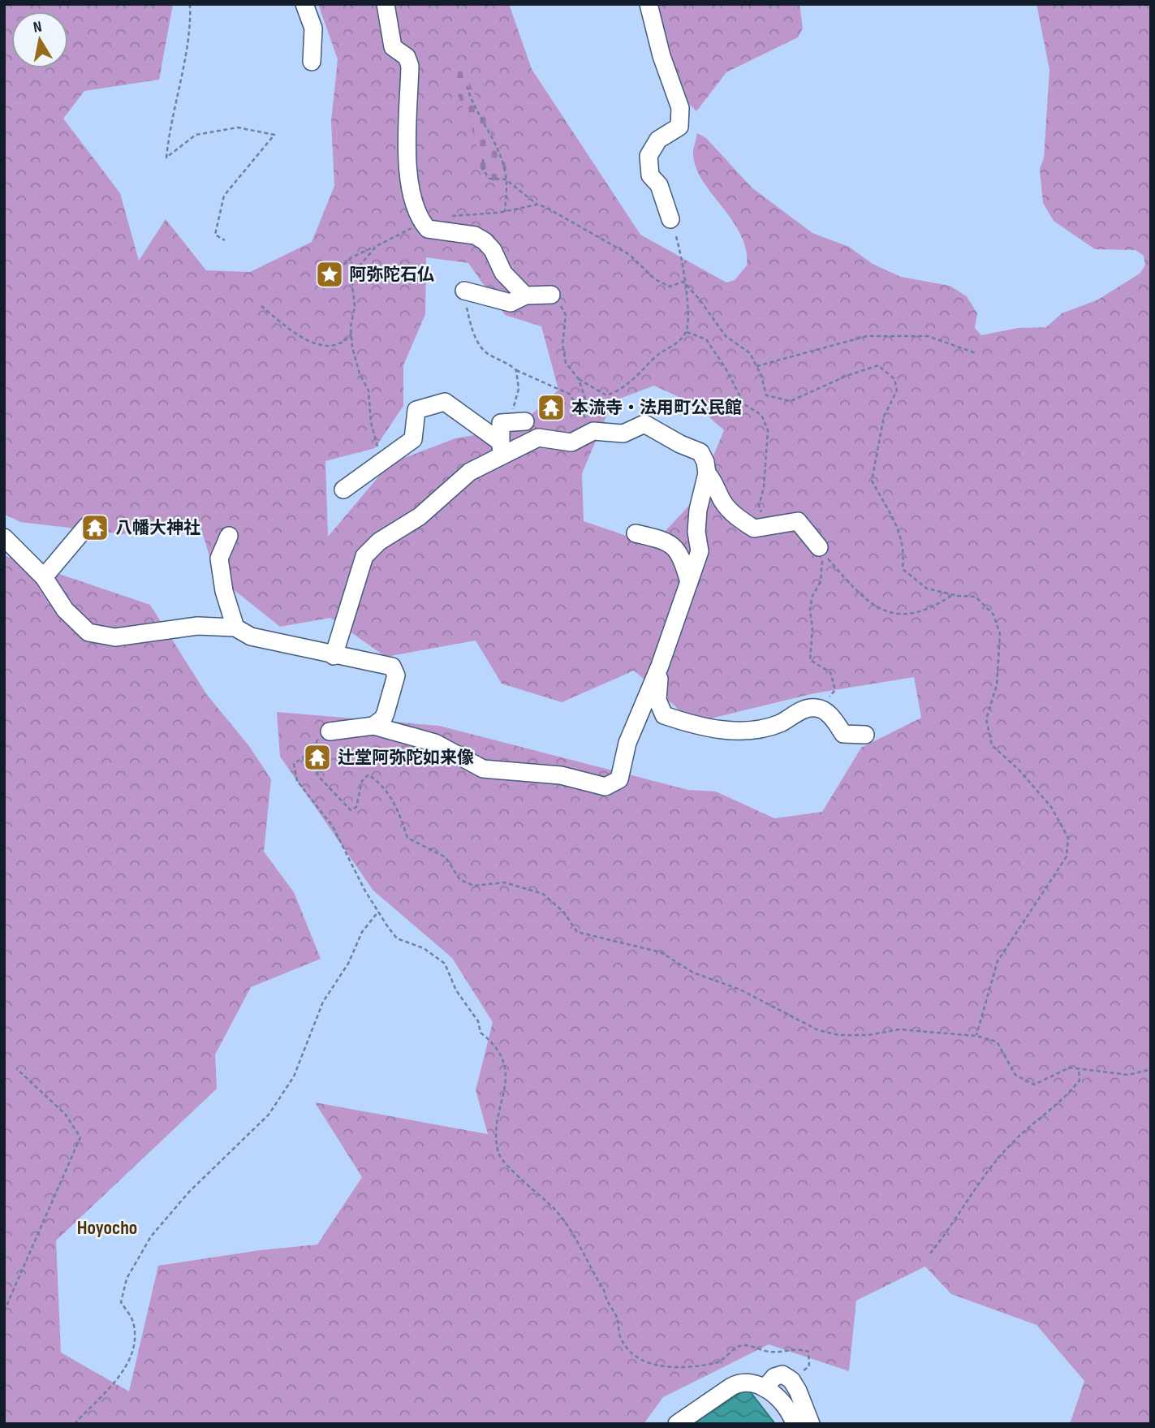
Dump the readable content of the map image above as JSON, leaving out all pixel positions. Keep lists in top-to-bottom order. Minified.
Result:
{"districts":["Hoyocho"],"places":{"place":["阿弥陀石仏"],"temple":["本流寺・法用町公民館","八幡大神社","辻堂阿弥陀如来像"]},"north":"top"}
